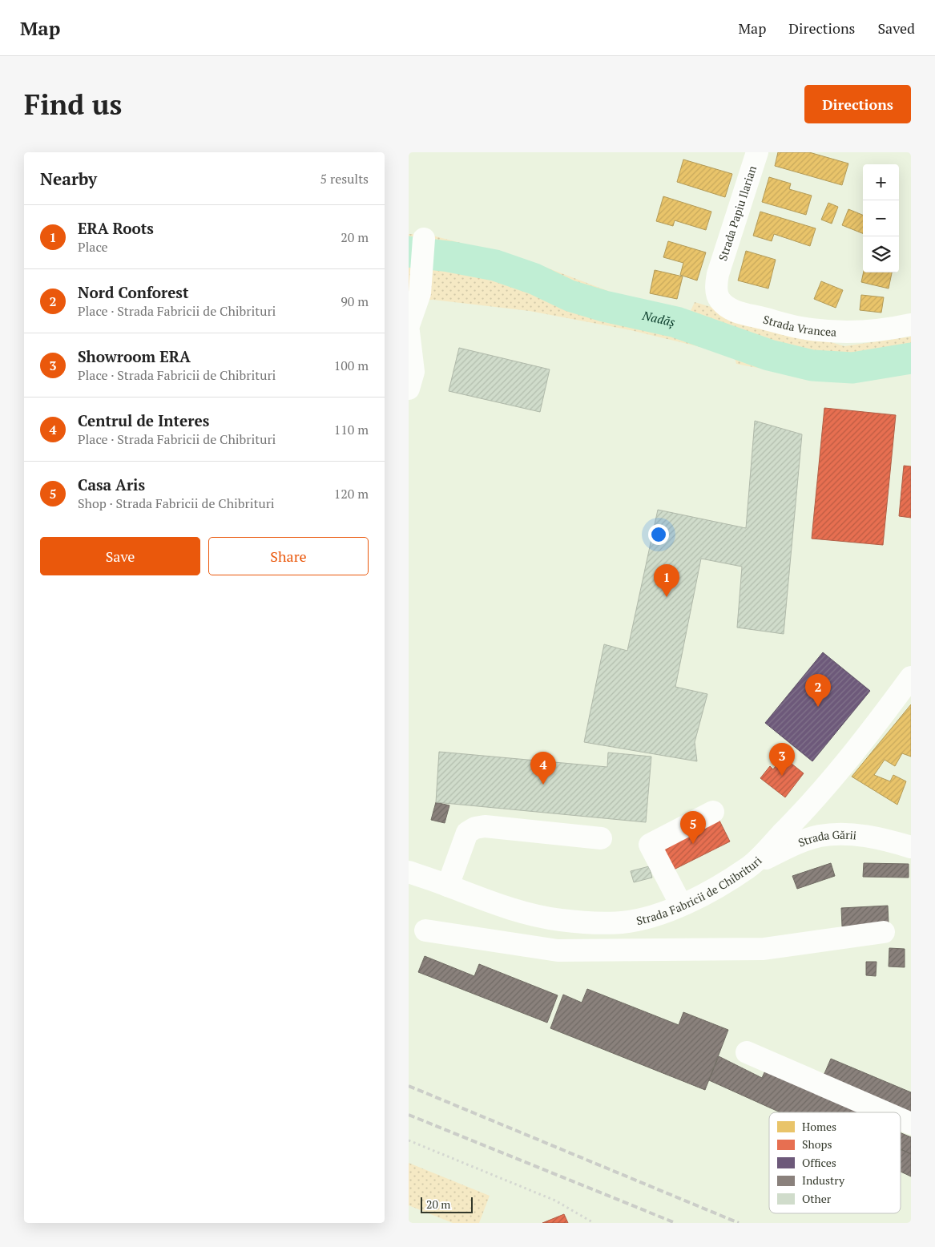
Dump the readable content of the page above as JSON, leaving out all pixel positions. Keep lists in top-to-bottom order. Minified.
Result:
{"streets":{"street":["Strada Papiu Ilarian","Strada Vrancea","Strada Gării","Strada Fabricii de Chibrituri"]},"crossings":[["Strada Papiu Ilarian","Strada Vrancea"],["Strada Gării","Strada Fabricii de Chibrituri"]],"water":["Nadăș"],"legend":["Homes","Shops","Offices","Industry","Other"],"scale_bar":"20 m","page":{"header":"Map","nav":["Map","Directions","Saved"],"buttons":["Directions",["Save","Share"]],"title":"Find us","heading":["Nearby","5 results"],"map_buttons":["+","−"],"list":[{"mark":"1","name":"ERA Roots","note":"Place","value":"20 m"},{"mark":"2","name":"Nord Conforest","note":"Place · Strada Fabricii de Chibrituri","value":"90 m"},{"mark":"3","name":"Showroom ERA","note":"Place · Strada Fabricii de Chibrituri","value":"100 m"},{"mark":"4","name":"Centrul de Interes","note":"Place · Strada Fabricii de Chibrituri","value":"110 m"},{"mark":"5","name":"Casa Aris","note":"Shop · Strada Fabricii de Chibrituri","value":"120 m"}],"pins":["1","2","3","4","5"],"scale":"20 m"}}
